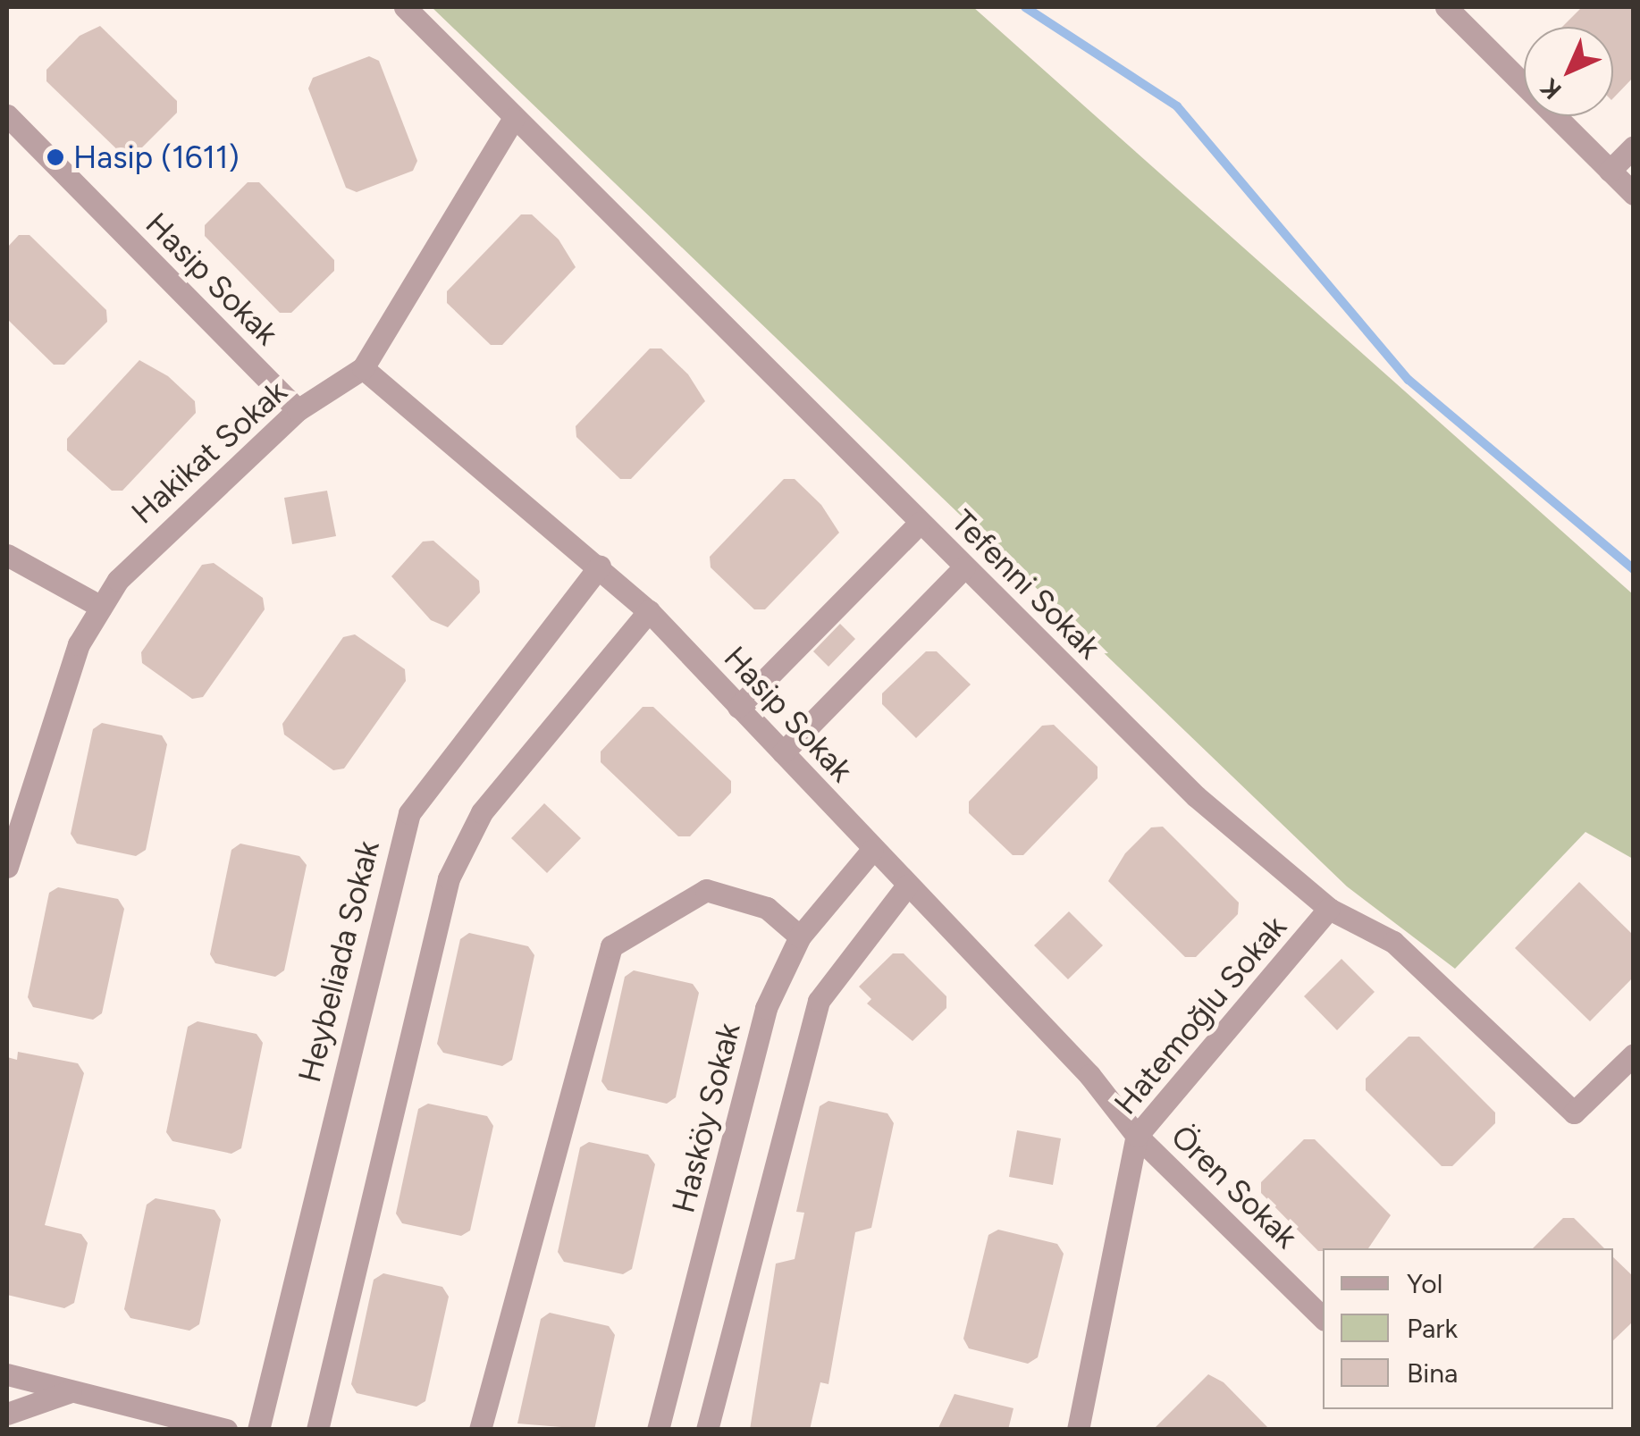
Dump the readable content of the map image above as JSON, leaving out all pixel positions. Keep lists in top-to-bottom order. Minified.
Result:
{"streets":{"street":["Hasip Sokak","Hakikat Sokak","Tefenni Sokak","Heybeliada Sokak","Hatemoğlu Sokak","Hasköy Sokak","Ören Sokak"]},"crossings":[["Hasip Sokak","Hakikat Sokak"],["Hasip Sokak","Heybeliada Sokak"],["Hasip Sokak","Hatemoğlu Sokak"],["Hasip Sokak","Hasköy Sokak"],["Hasip Sokak","Ören Sokak"],["Hakikat Sokak","Tefenni Sokak"],["Tefenni Sokak","Hatemoğlu Sokak"],["Hatemoğlu Sokak","Ören Sokak"]],"places":["Hasip (1611)"],"legend":["Yol","Park","Bina"],"north":"bottom left"}
